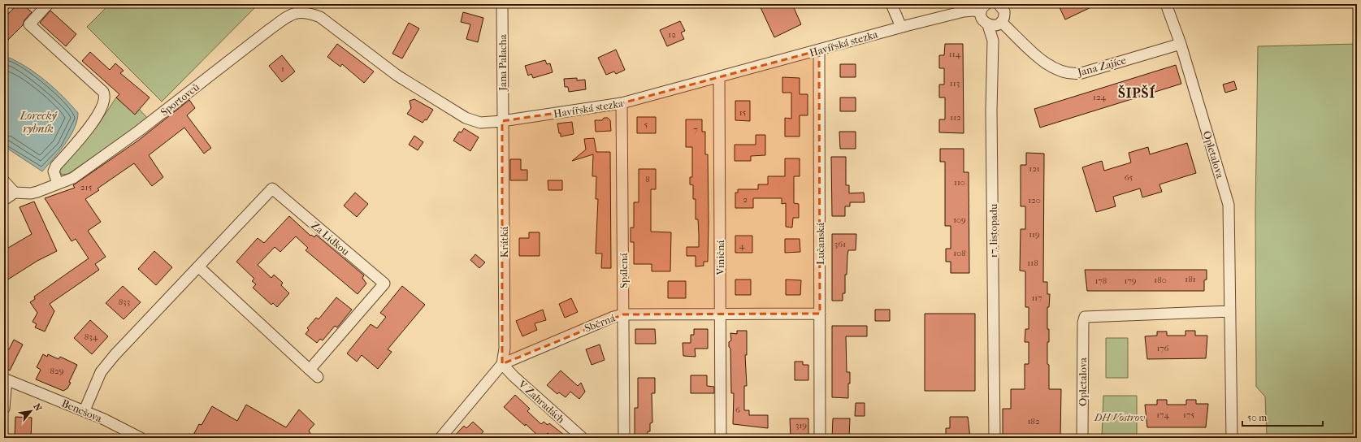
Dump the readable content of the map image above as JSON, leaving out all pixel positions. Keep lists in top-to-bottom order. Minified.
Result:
{"streets":{"street":["Havířská stezka","Jana Palacha","Jana Zajíce","Sportovců","Opletalova","17. listopadu","Za Lidkou","Krátká","Lučanská","Viničná","Spálená","Sběrná","V Zahradách","Benešova"]},"crossings":[["Havířská stezka","Jana Palacha"],["Havířská stezka","Sportovců"],["Havířská stezka","17. listopadu"],["Havířská stezka","Krátká"],["Havířská stezka","Lučanská"],["Havířská stezka","Viničná"],["Havířská stezka","Spálená"],["Jana Palacha","Krátká"],["Jana Zajíce","Opletalova"],["Za Lidkou","Benešova"],["Krátká","Sběrná"],["Krátká","V Zahradách"],["Lučanská","Sběrná"],["Viničná","Sběrná"],["Spálená","Sběrná"],["Sběrná","V Zahradách"]],"districts":["ŠIPŠÍ"],"water":["Lorecký rybník"],"parks":["DH Vostrov"],"house_numbers":["12","114","1","113","124","15","112","5","7","121","65","8","110","215","2","120","109","119","361","4","108","118","181","180","178","179","117","833","834","176","829","6","174","175","182","319"],"scale_bar":"50 m","north":"top right"}
